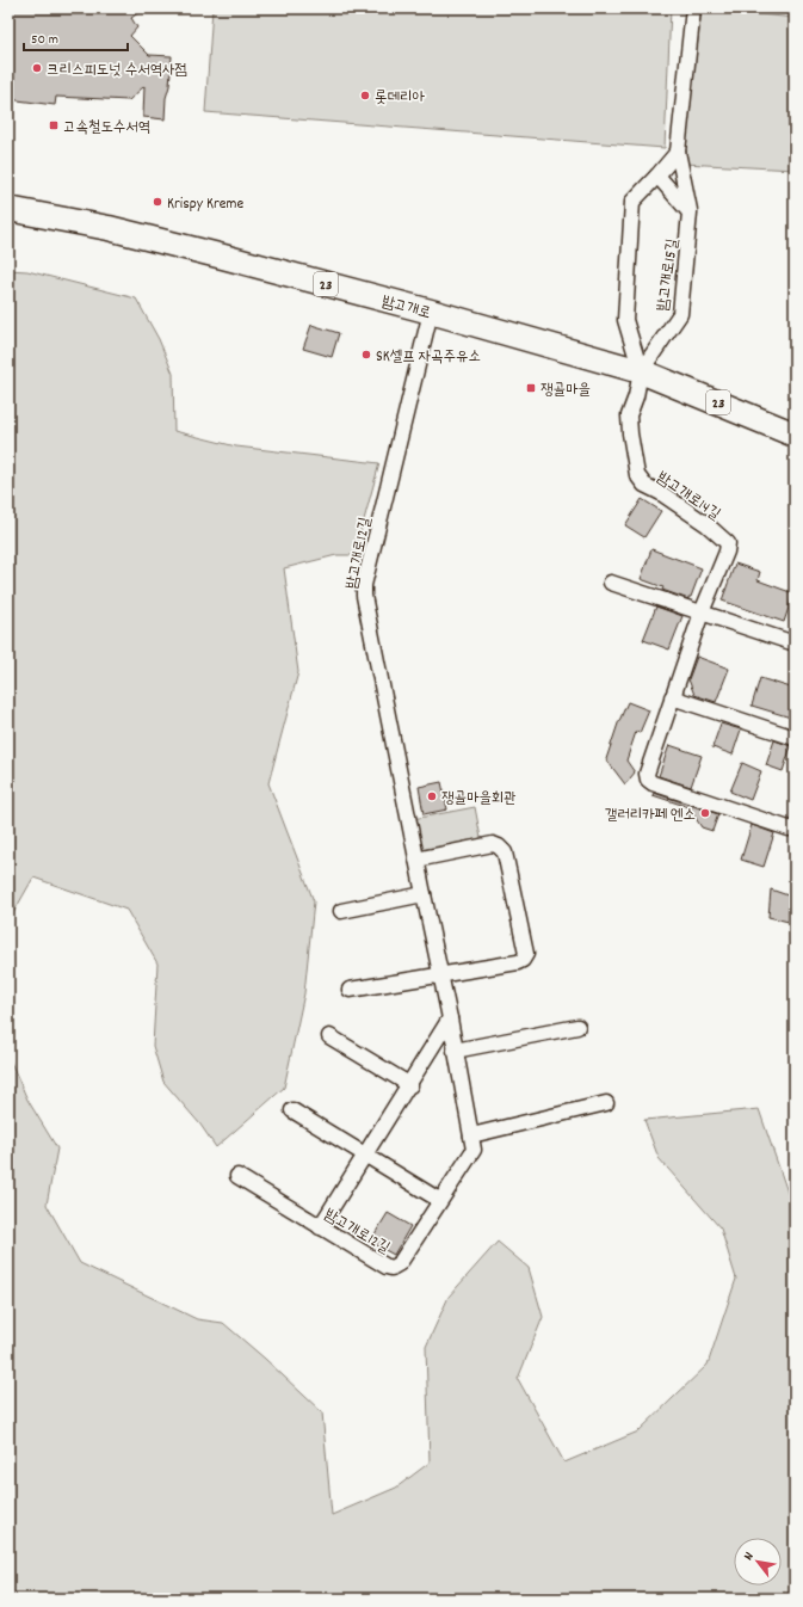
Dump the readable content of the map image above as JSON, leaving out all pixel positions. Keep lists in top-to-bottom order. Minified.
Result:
{"streets":{"main road":["23","밤고개로"],"street":["밤고개로15길","밤고개로14길","밤고개로12길"]},"crossings":[["밤고개로15길","밤고개로"],["밤고개로15길","밤고개로14길"],["밤고개로","밤고개로14길"],["밤고개로","밤고개로12길"]],"places":{"other":["크리스피도넛 수서역사점","롯데리아","Krispy Kreme","SK셀프 자곡주유소","쟁골마을회관","갤러리카페 엔소"],"transit":["고속철도수서역","쟁골마을"]},"scale_bar":"50 m","north":"top left"}
